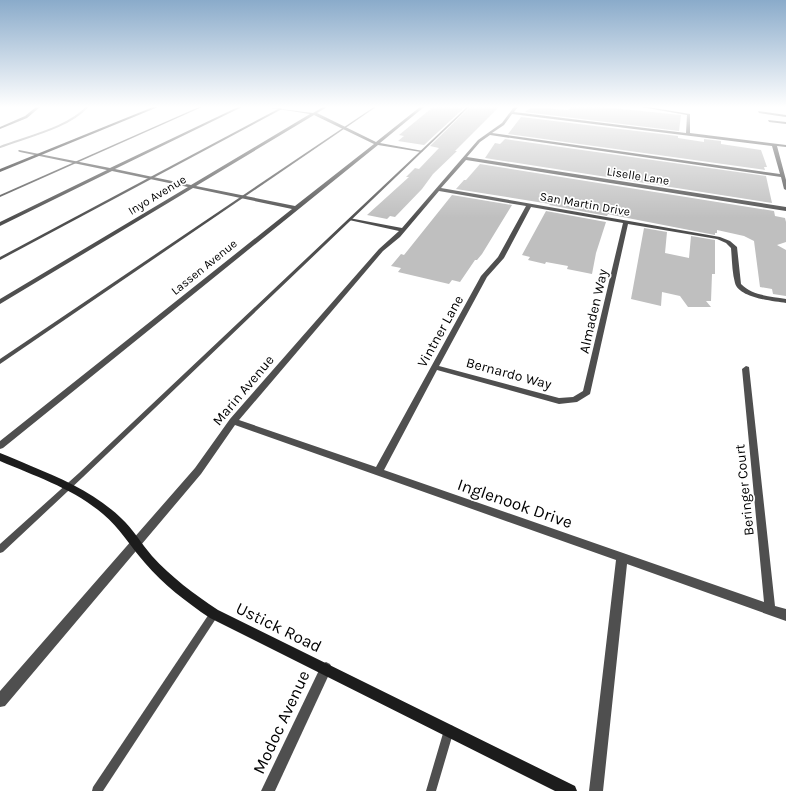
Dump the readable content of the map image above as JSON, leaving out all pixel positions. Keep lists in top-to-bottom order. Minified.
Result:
{"streets":{"street":["Liselle Lane","Inyo Avenue","San Martin Drive","Lassen Avenue","Almaden Way","Vintner Lane","Bernardo Way","Marin Avenue","Beringer Court","Inglenook Drive","Ustick Road","Modoc Avenue"]},"crossings":[["Liselle Lane","Marin Avenue"],["San Martin Drive","Almaden Way"],["San Martin Drive","Vintner Lane"],["San Martin Drive","Marin Avenue"],["Almaden Way","Bernardo Way"],["Vintner Lane","Bernardo Way"],["Vintner Lane","Inglenook Drive"],["Marin Avenue","Inglenook Drive"],["Marin Avenue","Ustick Road"],["Beringer Court","Inglenook Drive"],["Ustick Road","Modoc Avenue"]]}
